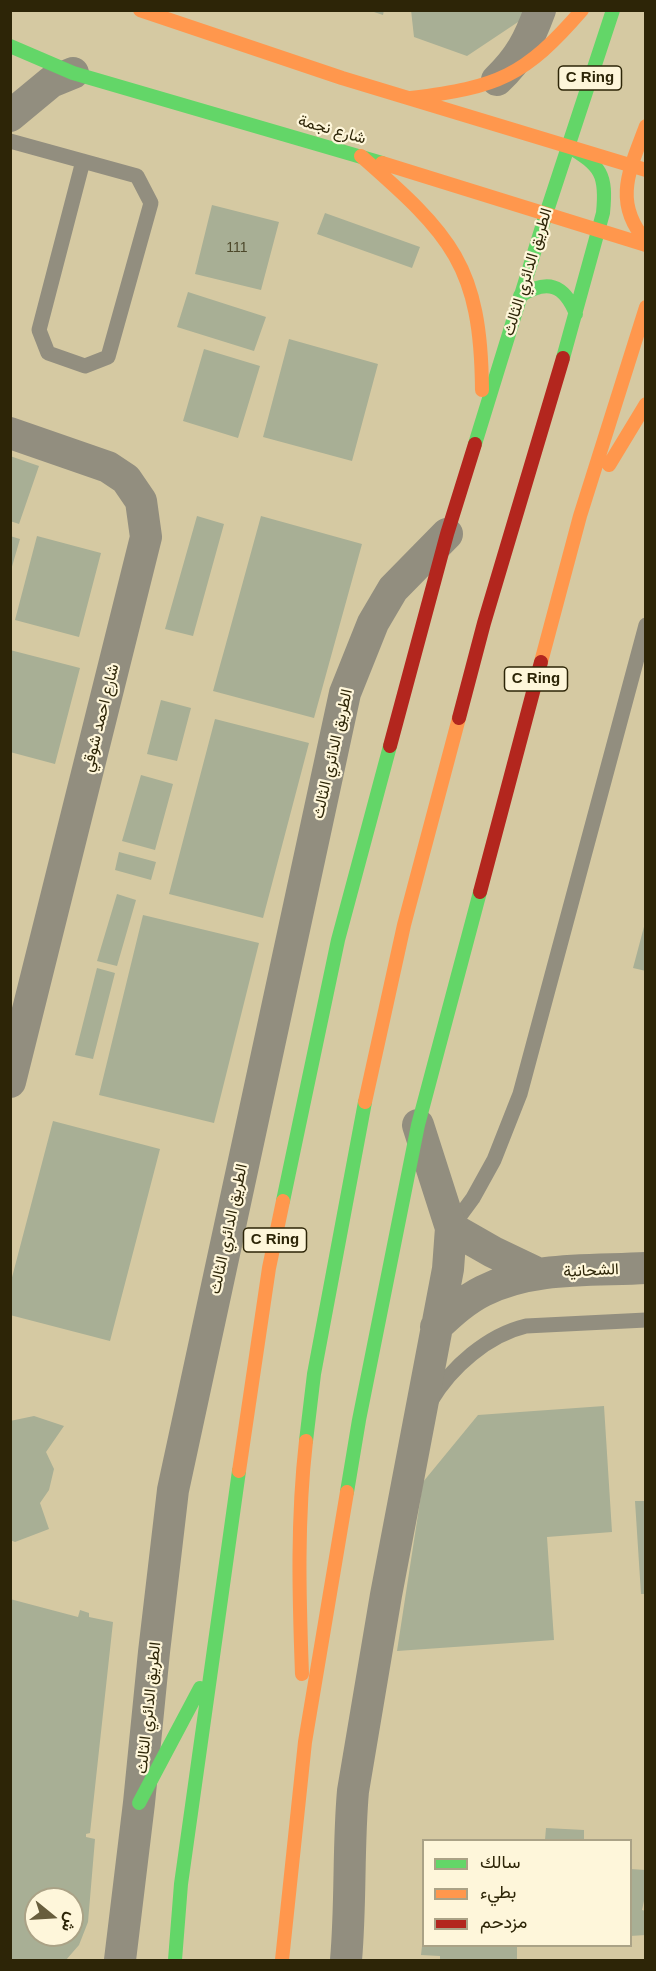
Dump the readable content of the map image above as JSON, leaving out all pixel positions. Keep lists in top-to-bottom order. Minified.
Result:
{"streets":{"main road":["C Ring","شارع نجمة","الطريق الدائري الثالث"],"street":["شارع احمد شوقي","الشحانية"]},"crossings":[["شارع نجمة","الطريق الدائري الثالث"]],"house_numbers":["111"],"legend":["سالك","بطيء","مزدحم"],"north":"right"}
